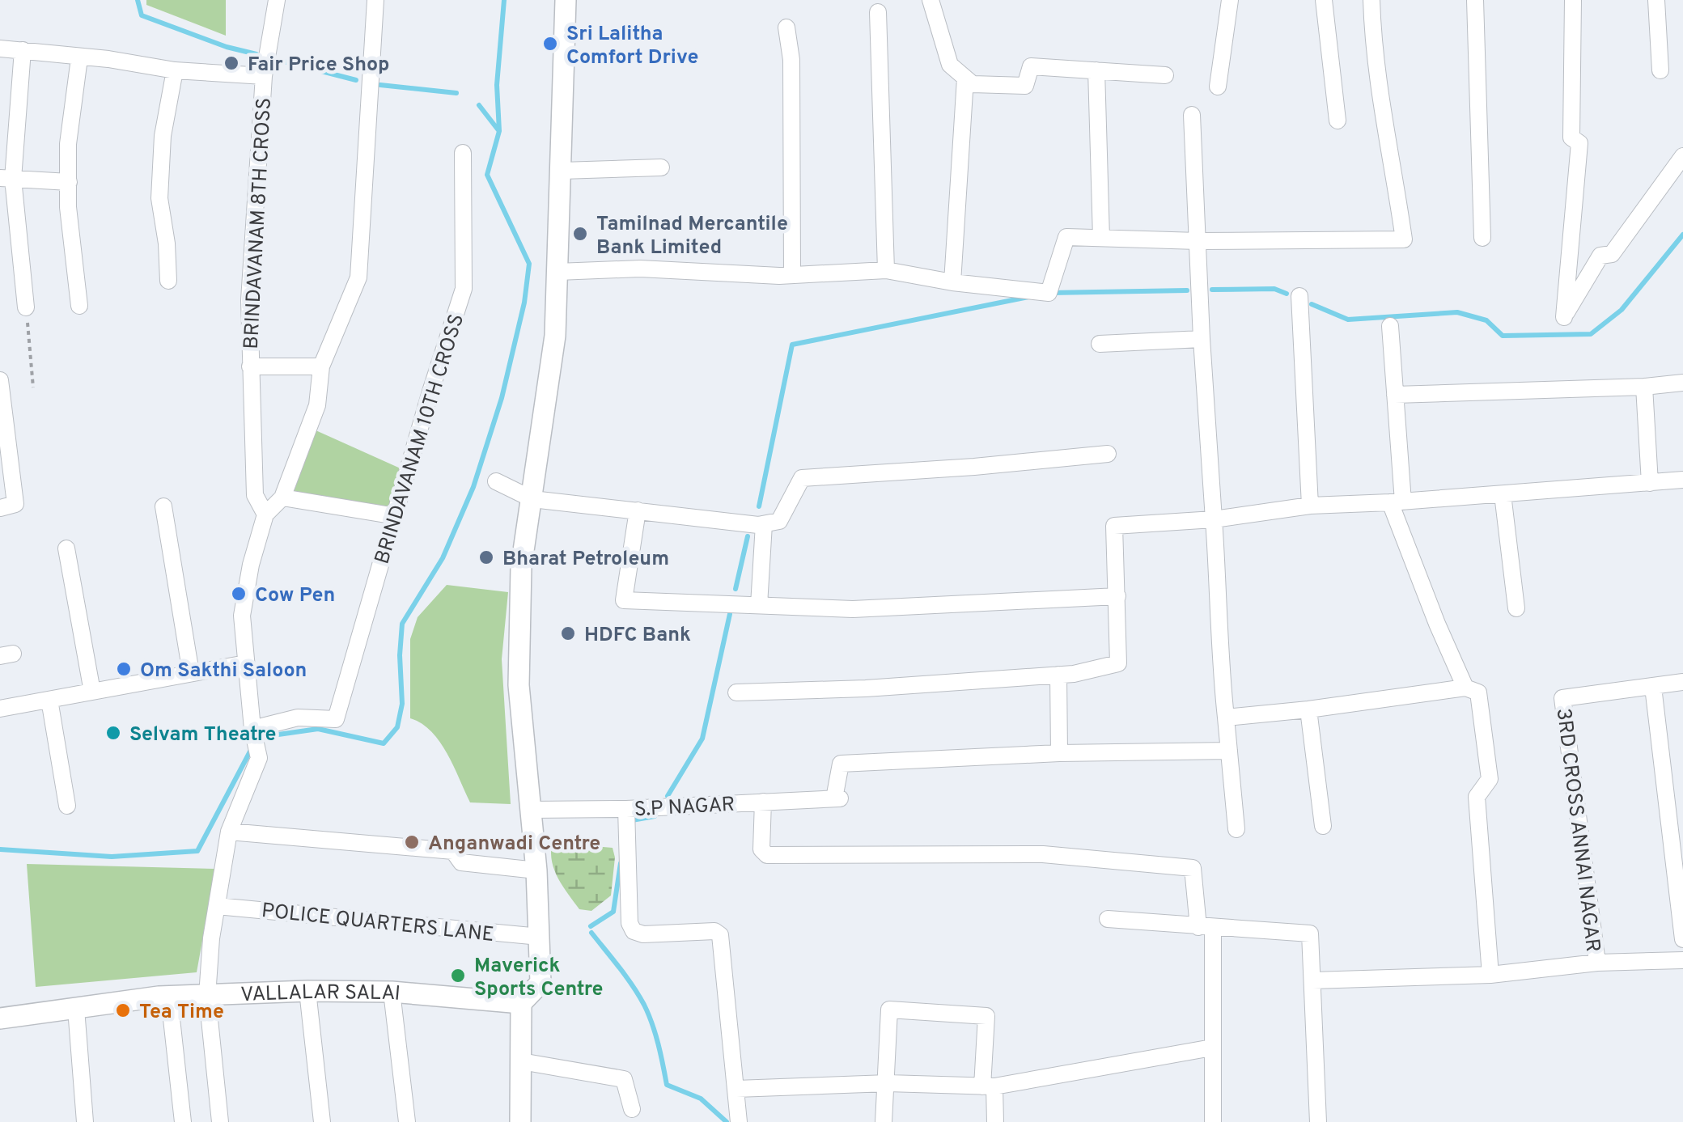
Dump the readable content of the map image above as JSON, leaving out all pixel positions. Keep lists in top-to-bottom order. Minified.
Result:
{"streets":{"street":["BRINDAVANAM 8TH CROSS","BRINDAVANAM 10TH CROSS","S.P NAGAR","3RD CROSS ANNAI NAGAR","POLICE QUARTERS LANE","VALLALAR SALAI"]},"places":["Sri Lalitha Comfort Drive","Fair Price Shop","Tamilnad Mercantile Bank Limited","Bharat Petroleum","Cow Pen","HDFC Bank","Om Sakthi Saloon","Selvam Theatre","Anganwadi Centre","Maverick Sports Centre","Tea Time"]}
